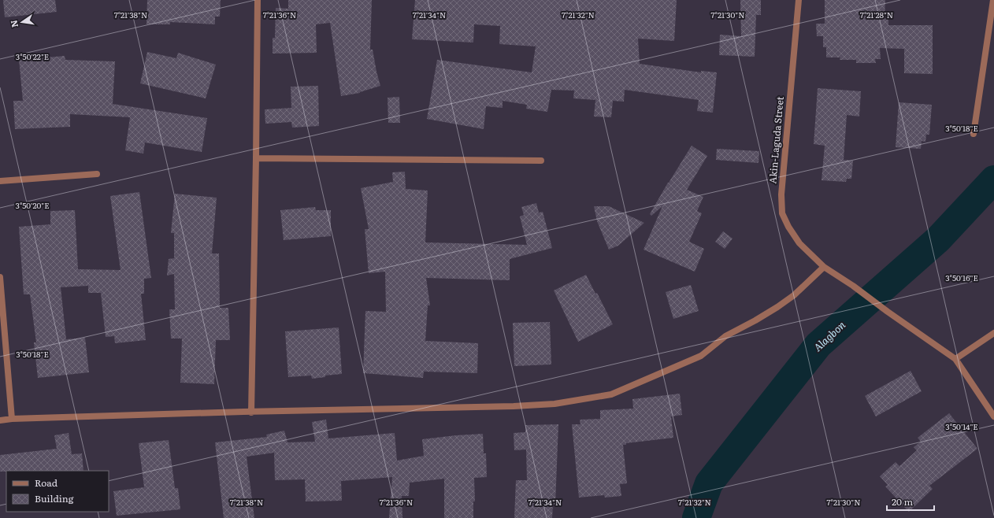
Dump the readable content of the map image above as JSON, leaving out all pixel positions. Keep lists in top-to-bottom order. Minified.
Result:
{"streets":{"street":["Akin-Laguda Street"]},"water":["Alagbon"],"legend":["Road","Building"],"scale_bar":"20 m","north":"left","coordinates":["7°21'38\"N","7°21'36\"N","7°21'34\"N","7°21'32\"N","7°21'30\"N","7°21'28\"N","3°50'22\"E","3°50'18\"E","3°50'20\"E","3°50'16\"E","3°50'14\"E"]}
